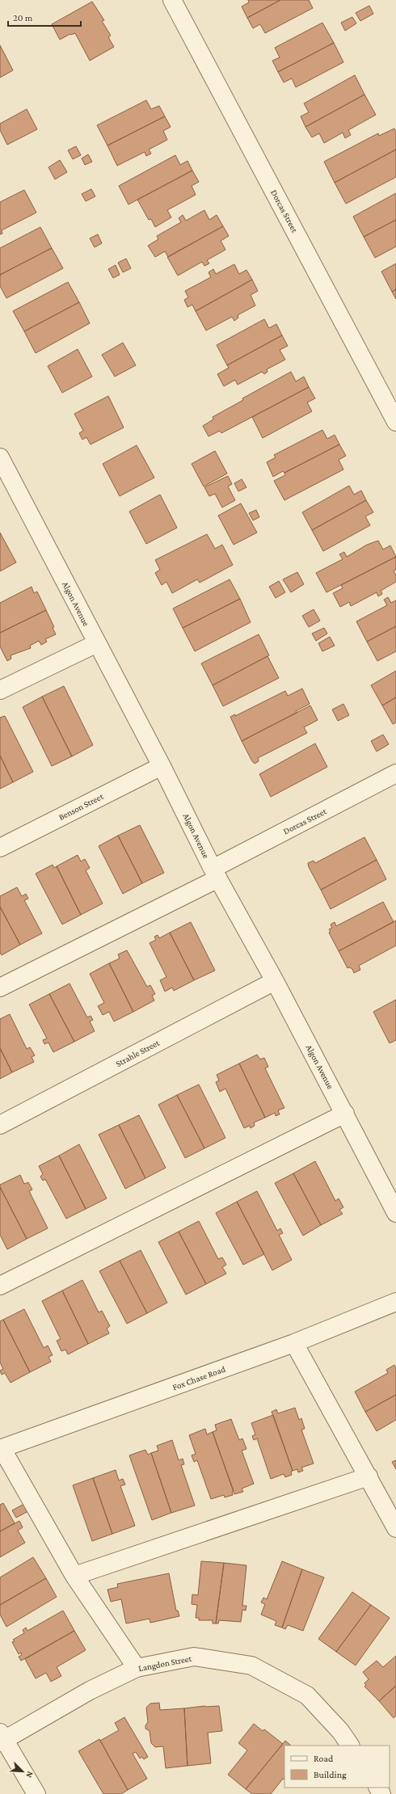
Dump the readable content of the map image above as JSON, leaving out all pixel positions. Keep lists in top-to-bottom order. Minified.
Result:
{"streets":{"street":["Dorcas Street","Algon Avenue","Benson Street","Strahle Street","Fox Chase Road","Langdon Street"]},"crossings":[["Dorcas Street","Algon Avenue"],["Algon Avenue","Benson Street"],["Algon Avenue","Strahle Street"]],"legend":["Road","Building"],"scale_bar":"20 m","north":"bottom right"}
